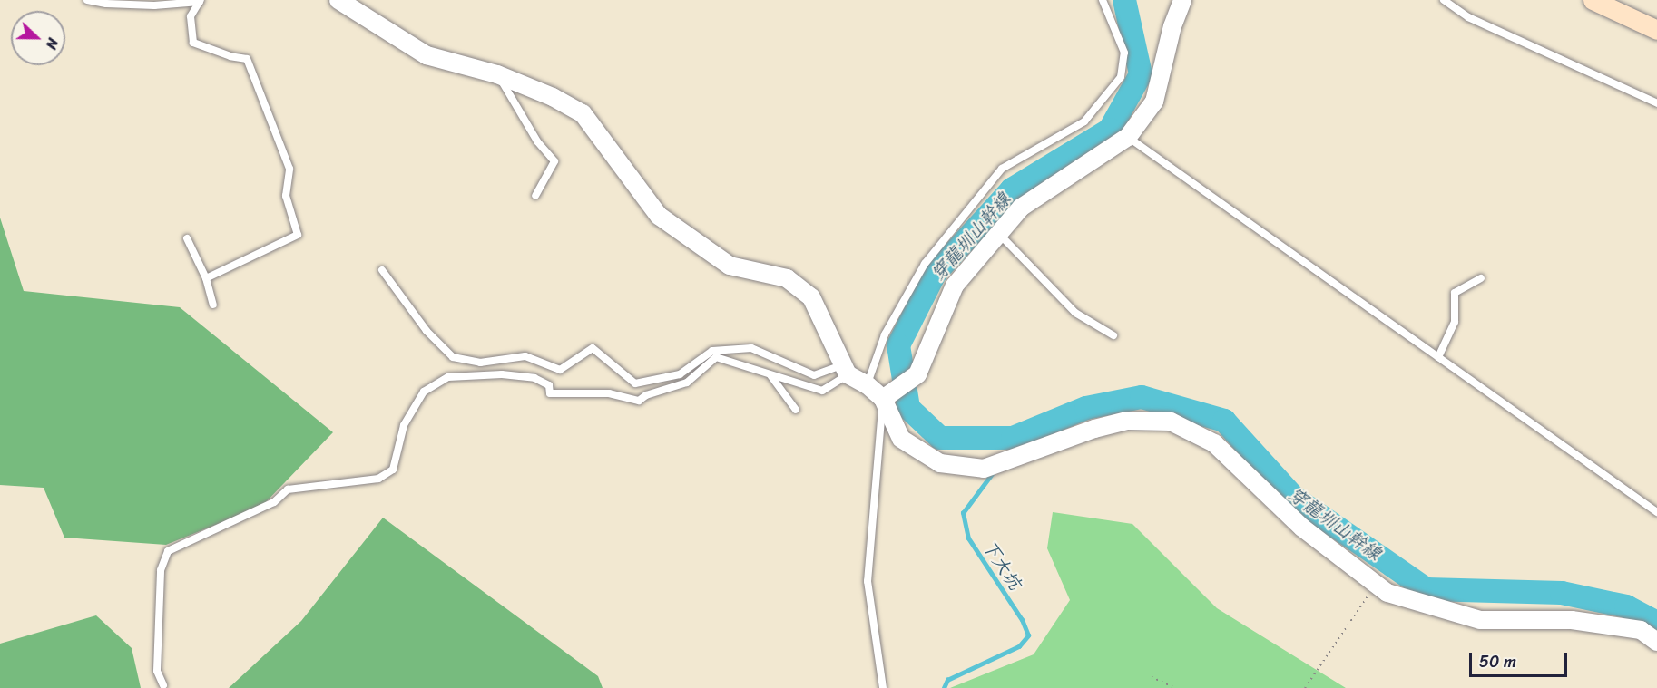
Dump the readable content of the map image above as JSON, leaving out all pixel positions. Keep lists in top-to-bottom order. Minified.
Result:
{"water":["穿龍圳山幹線","下大坑"],"scale_bar":"50 m","north":"right"}
